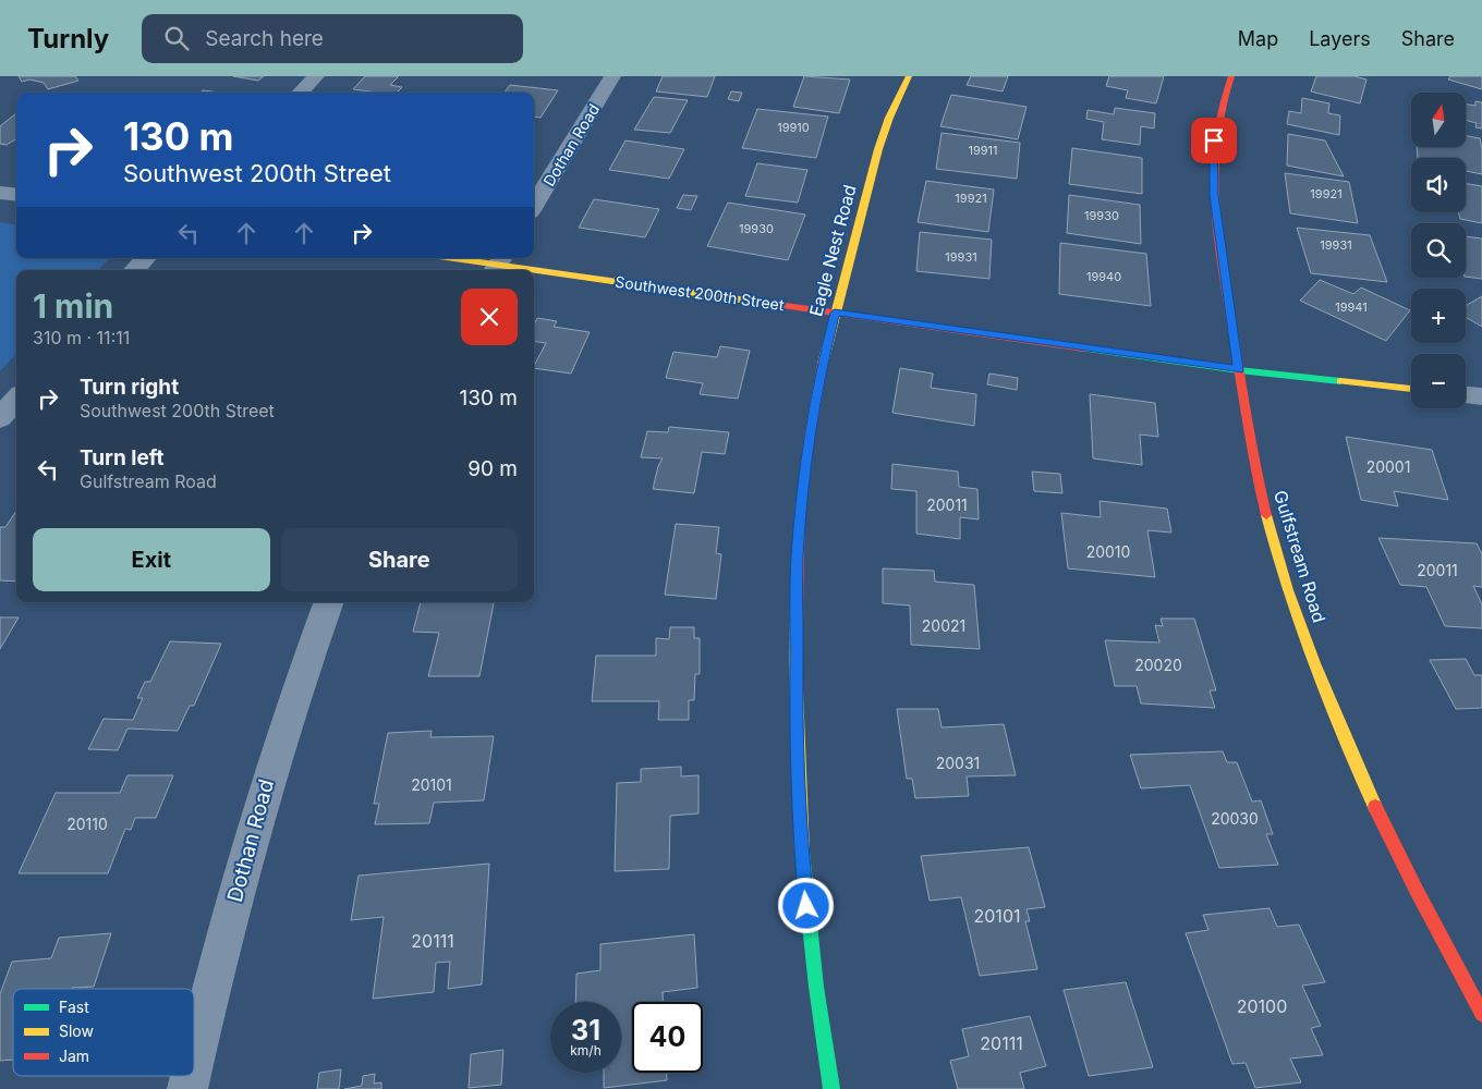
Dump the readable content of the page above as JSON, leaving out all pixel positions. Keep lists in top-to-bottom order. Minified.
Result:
{"streets":{"street":["Dothan Road","Eagle Nest Road","Southwest 200th Street","Gulfstream Road"]},"crossings":[["Eagle Nest Road","Southwest 200th Street"],["Southwest 200th Street","Gulfstream Road"]],"house_numbers":["19910","19911","19921","19921","19930","19930","19931","19931","19940","19941","20001","20011","20010","20011","20021","20020","20031","20101","20030","20110","20101","20111","20100","20111"],"legend":["Fast","Slow","Jam"],"north":"top","page":{"header":"Turnly","search":"Search here","nav":["Map","Layers","Share"],"map_buttons":["+","−"],"turn":["130 m","Southwest 200th Street"],"heading":["1 min","310 m · 11:11"],"list":[{"name":"Turn right","note":"Southwest 200th Street","value":"130 m"},{"name":"Turn left","note":"Gulfstream Road","value":"90 m"}],"buttons":["Exit","Share"],"speed":"31 km/h","limit":"40"}}
